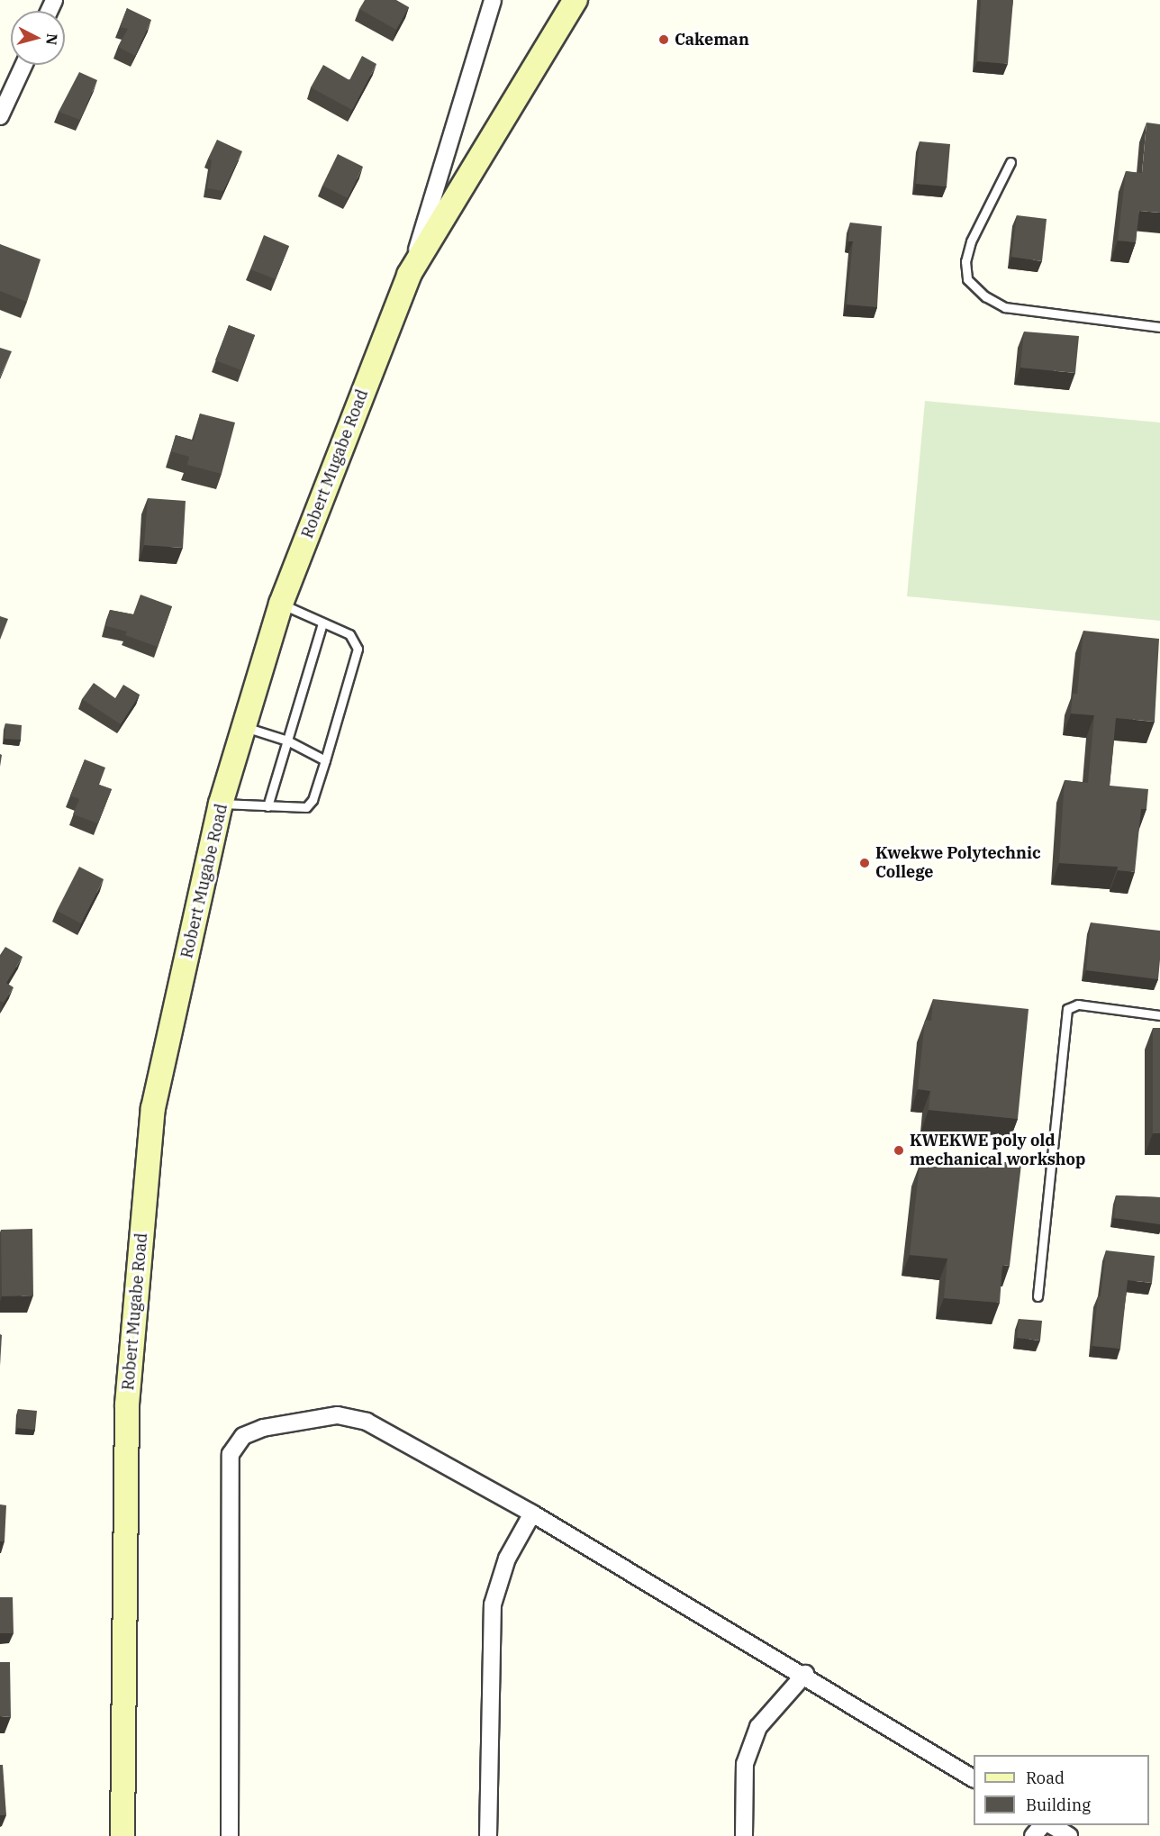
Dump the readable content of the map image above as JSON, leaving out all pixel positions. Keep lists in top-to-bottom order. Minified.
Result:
{"streets":{"main road":["Robert Mugabe Road"]},"places":["Cakeman","Kwekwe Polytechnic College","KWEKWE poly old mechanical workshop"],"legend":["Road","Building"],"north":"right"}
